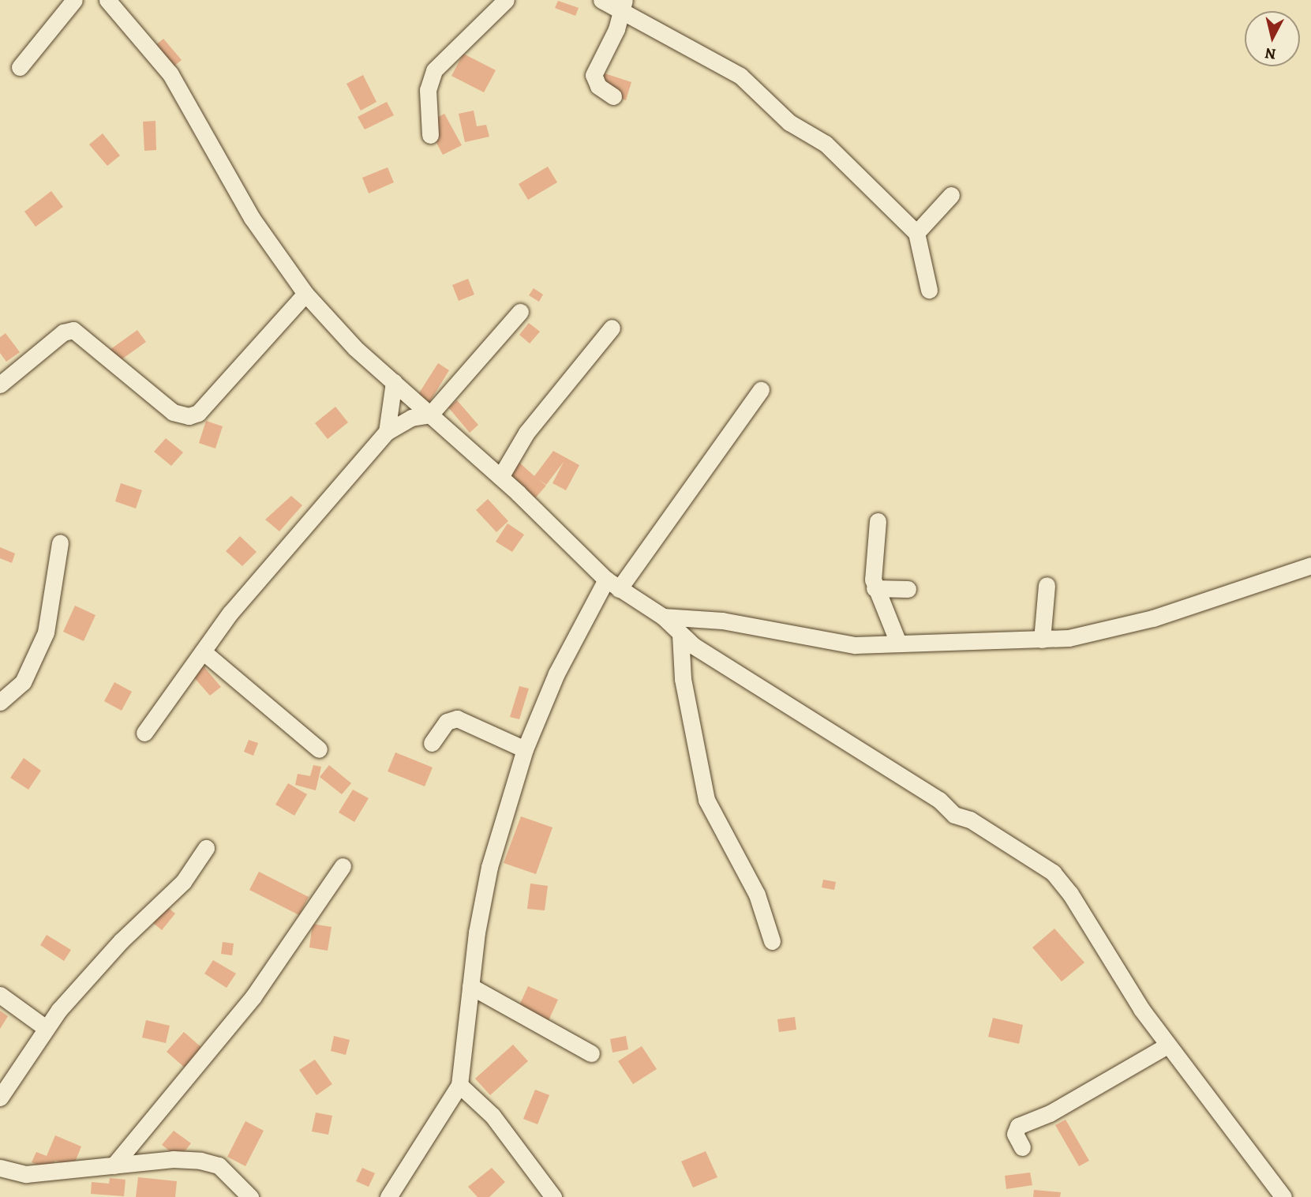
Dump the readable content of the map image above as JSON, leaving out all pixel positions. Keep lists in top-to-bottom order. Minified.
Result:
{"north":"bottom"}
